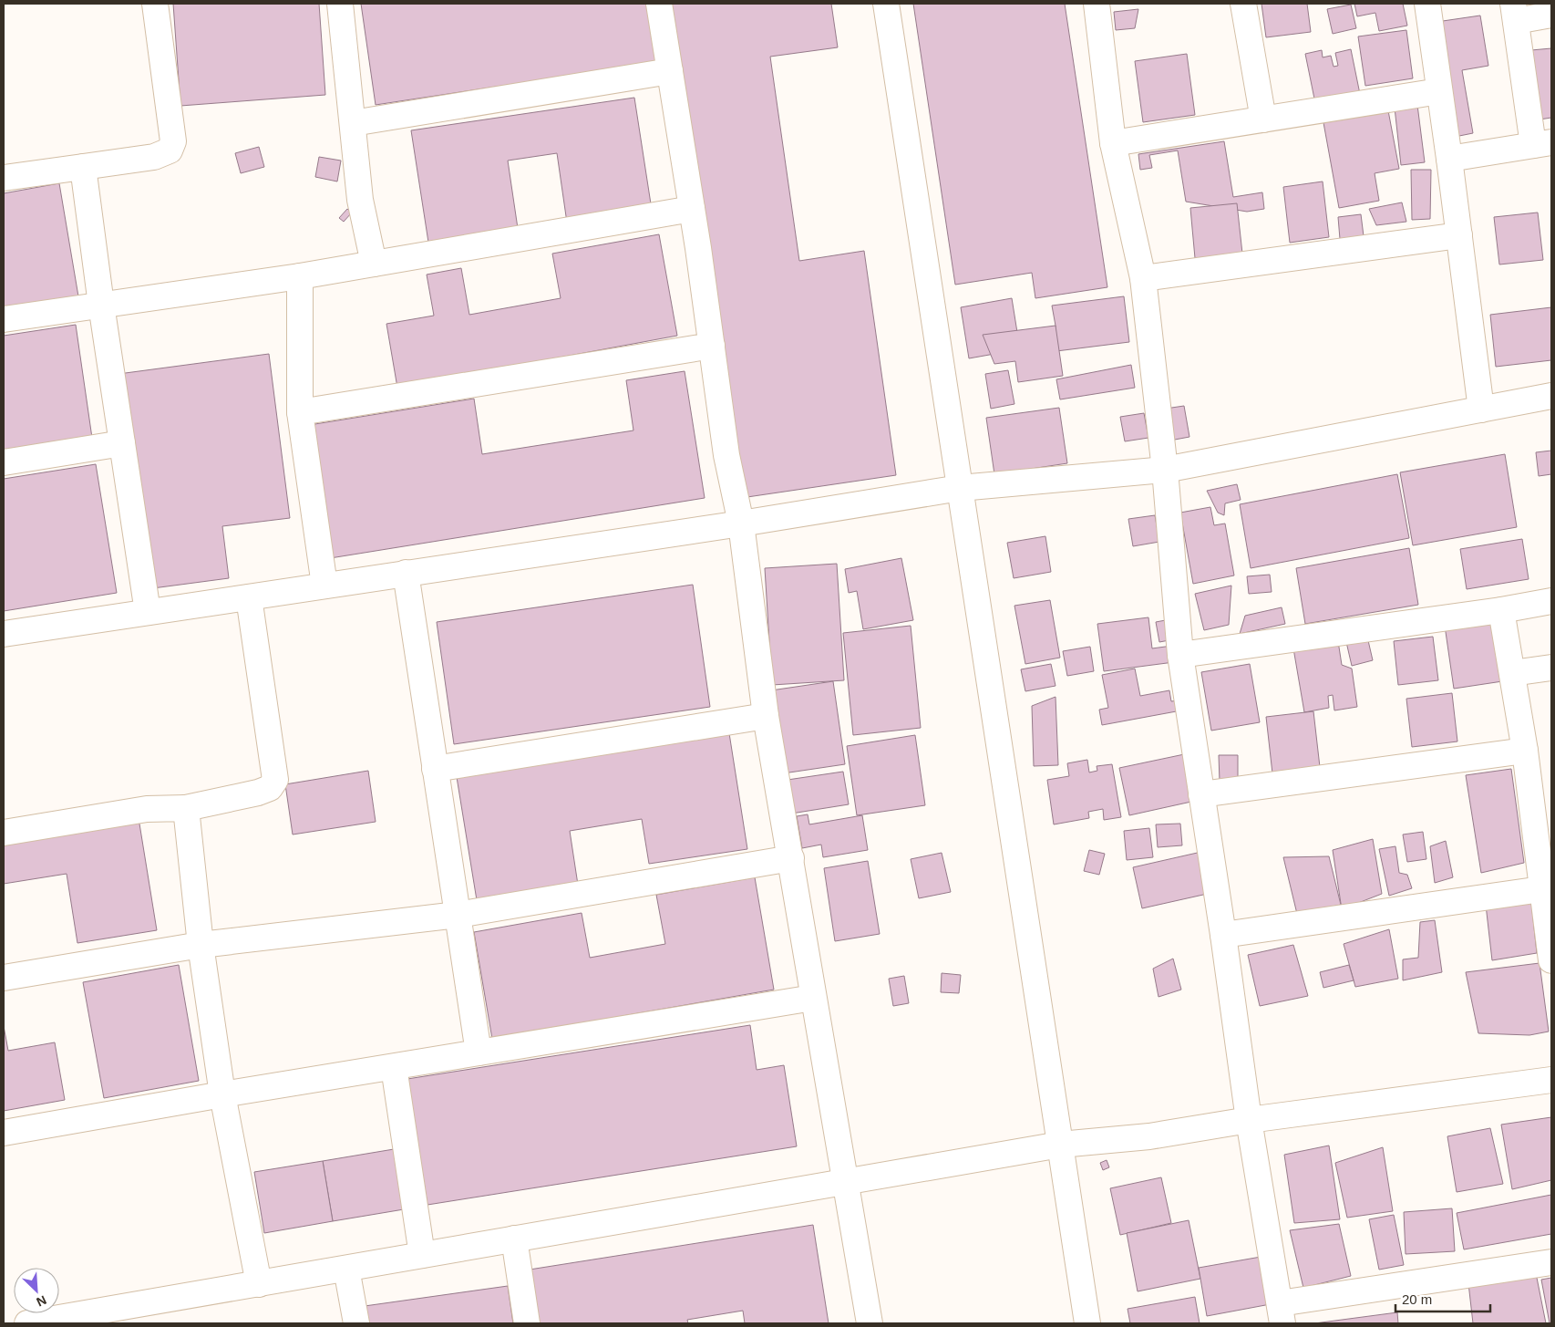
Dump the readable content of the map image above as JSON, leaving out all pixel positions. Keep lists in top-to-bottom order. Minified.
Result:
{"scale_bar":"20 m","north":"bottom right"}
